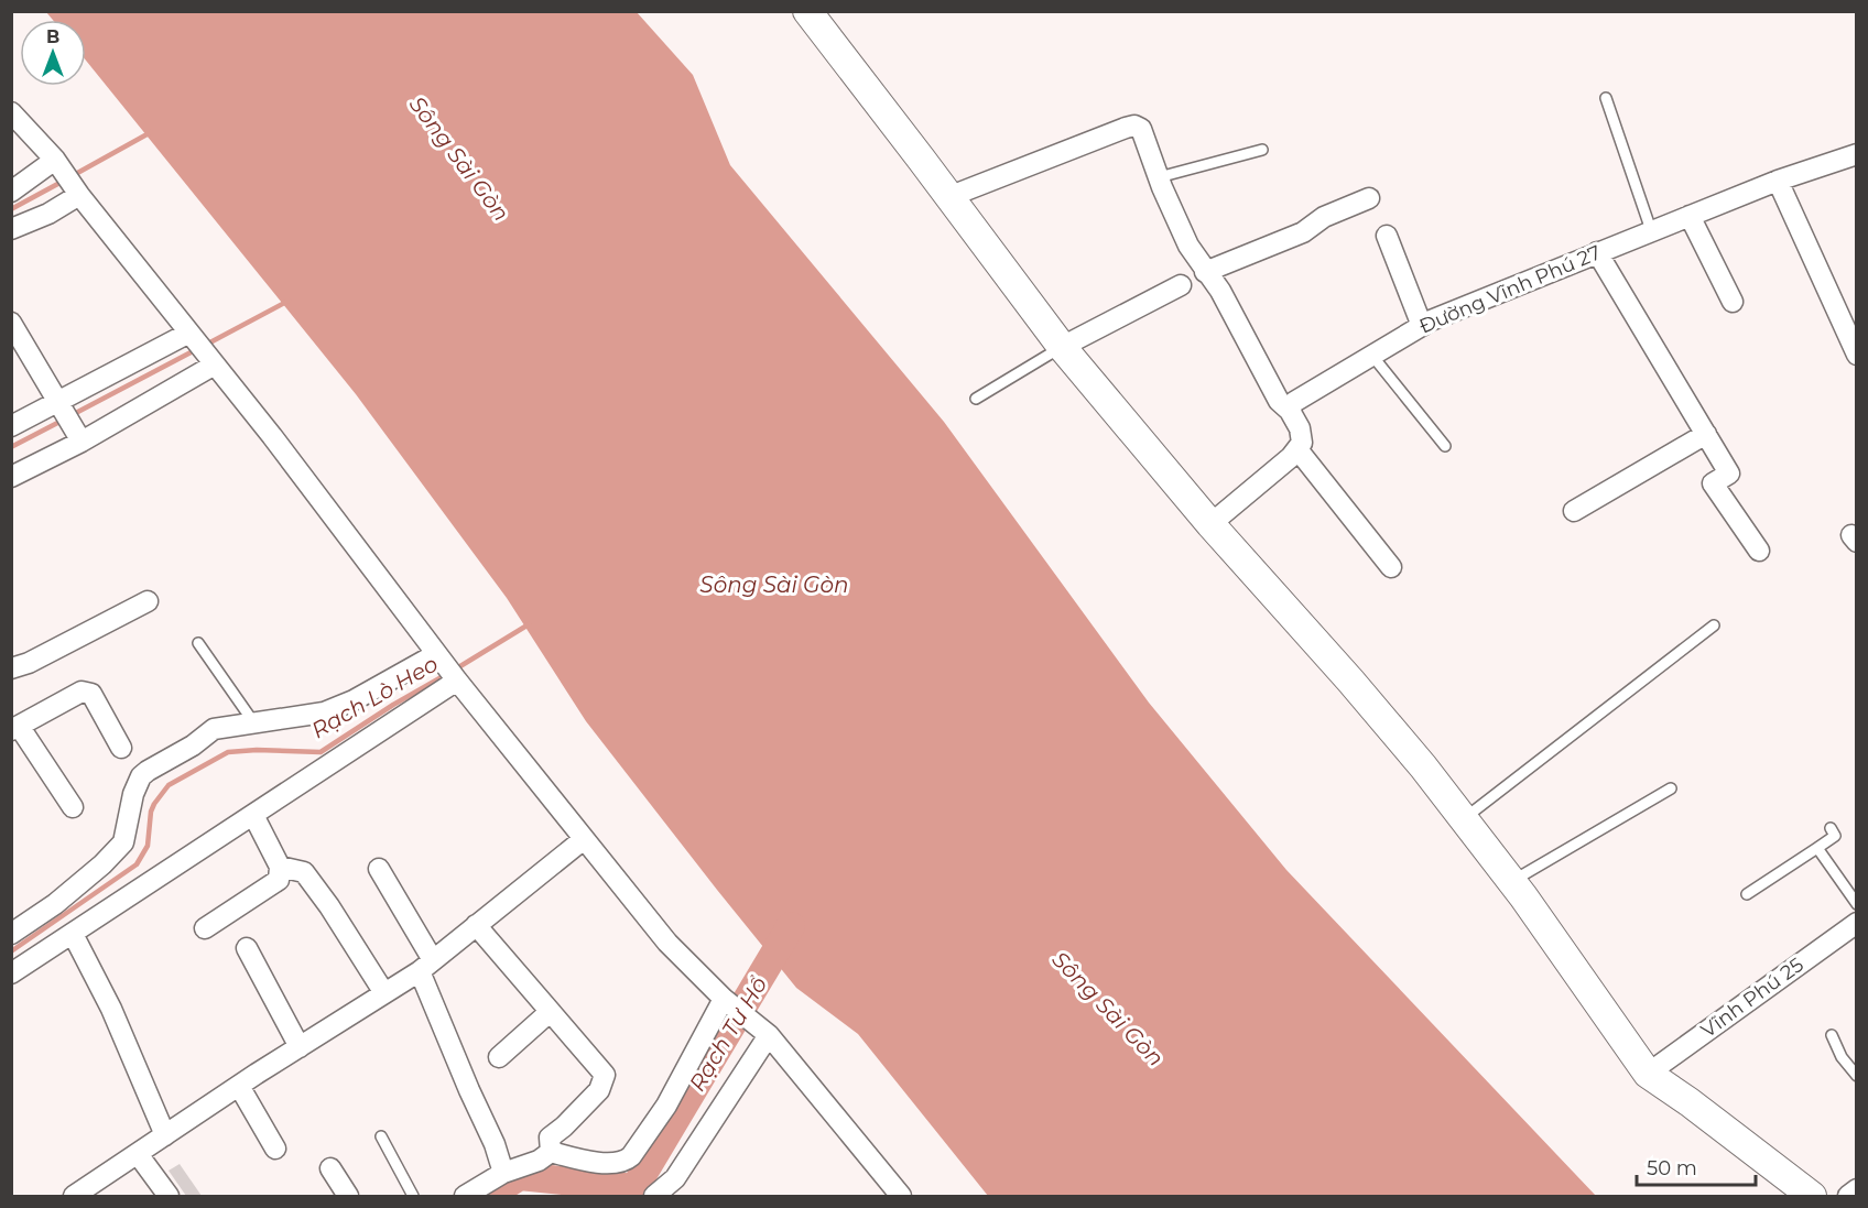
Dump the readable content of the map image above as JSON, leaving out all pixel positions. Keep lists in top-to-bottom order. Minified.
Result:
{"streets":{"street":["Đường Vĩnh Phú 27","Vĩnh Phú 25"]},"water":["Sông Sài Gòn","Rạch Lò Heo","Rạch Tư Hổ"],"scale_bar":"50 m","north":"top"}
